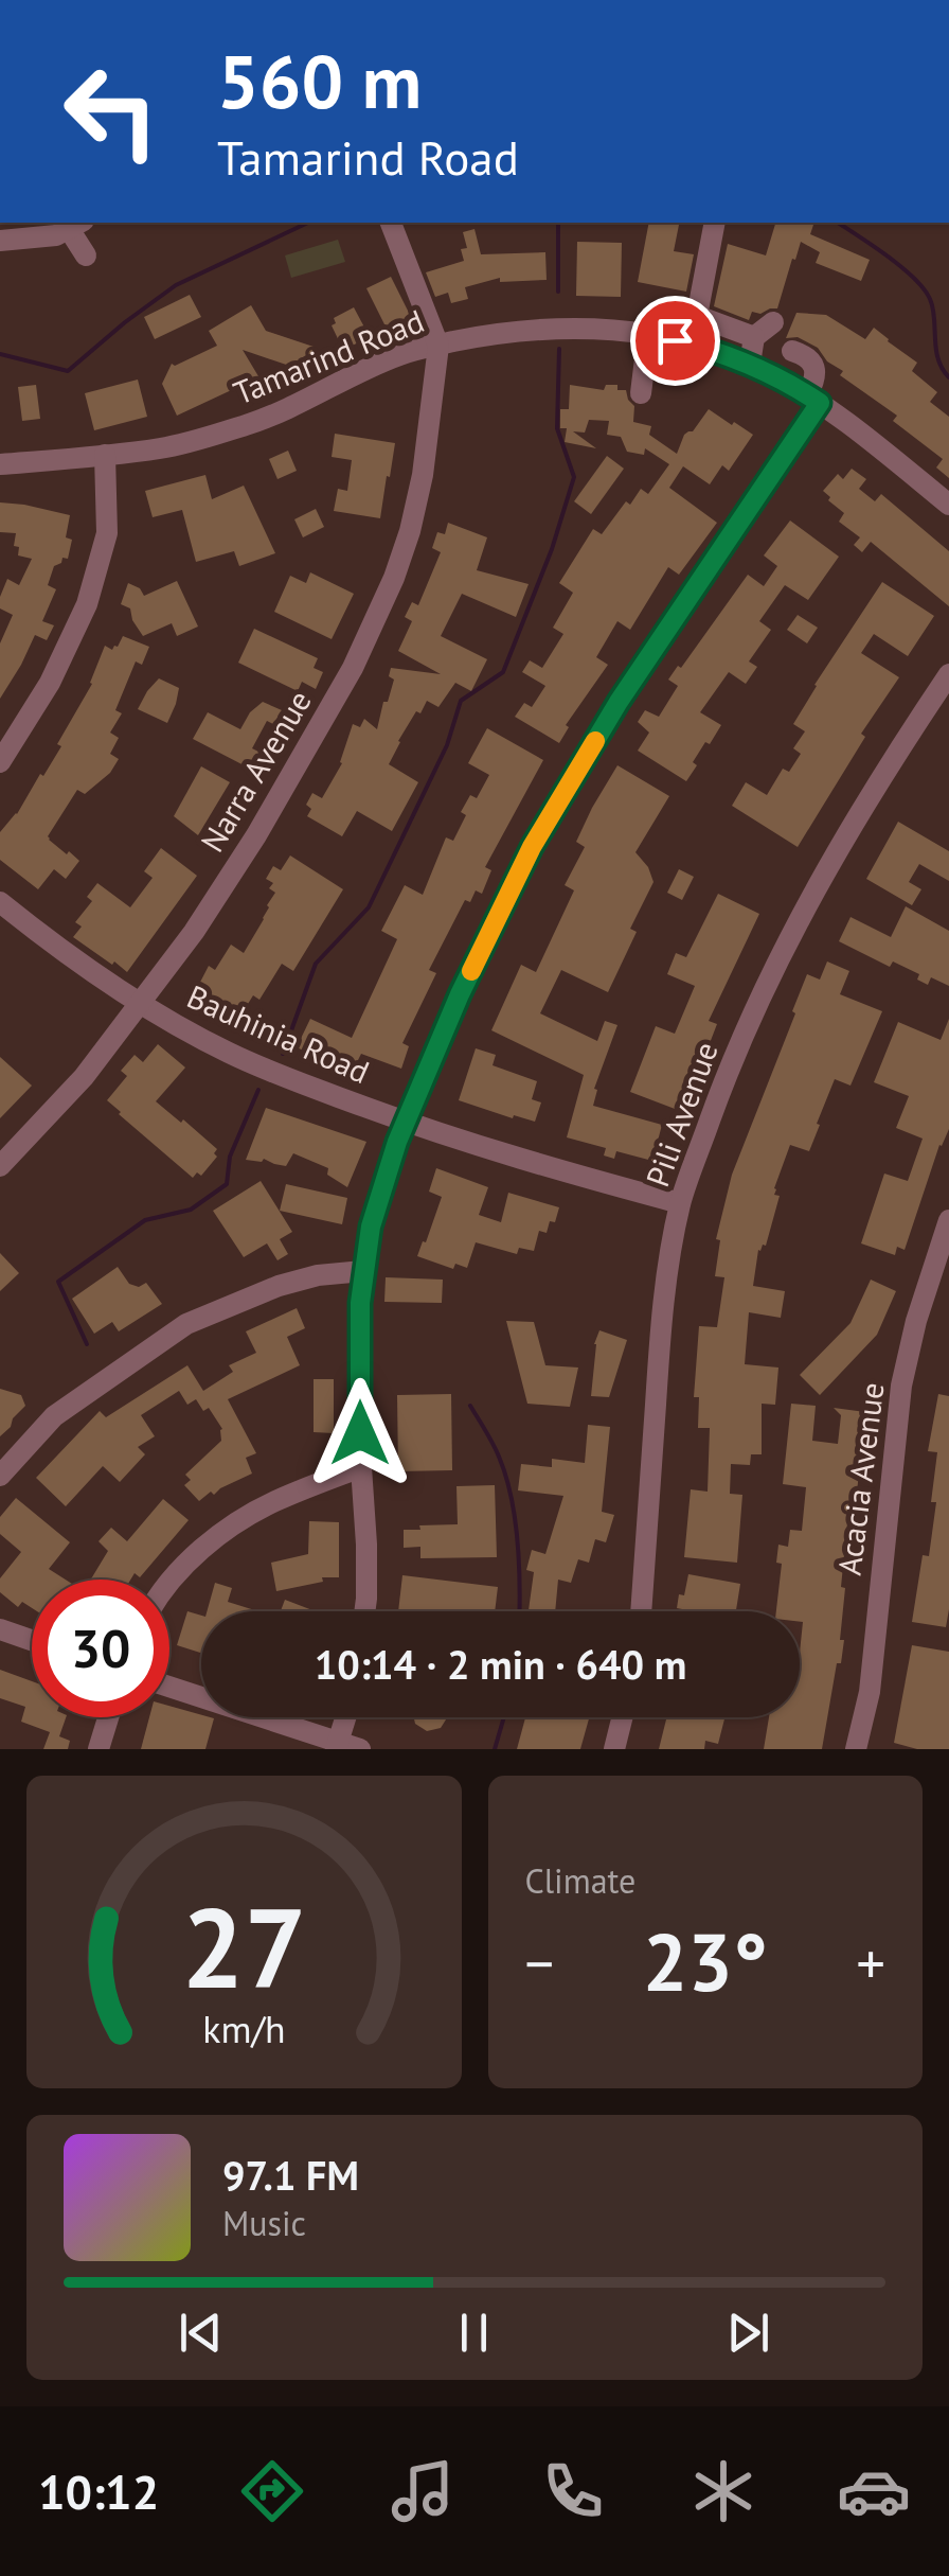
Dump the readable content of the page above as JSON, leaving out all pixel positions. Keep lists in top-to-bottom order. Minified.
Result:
{"streets":{"street":["Tamarind Road","Narra Avenue","Bauhinia Road","Pili Avenue","Acacia Avenue"]},"crossings":[["Tamarind Road","Narra Avenue"],["Narra Avenue","Bauhinia Road"],["Bauhinia Road","Pili Avenue"]],"page":{"turn":["560 m","Tamarind Road"],"limit":"30","trip":"10:14 · 2 min · 640 m","tile":"Climate","heat":["−","23°","+"],"song":["97.1 FM","Music"],"tabs":"10:12","gauge":["27","km/h"]}}
